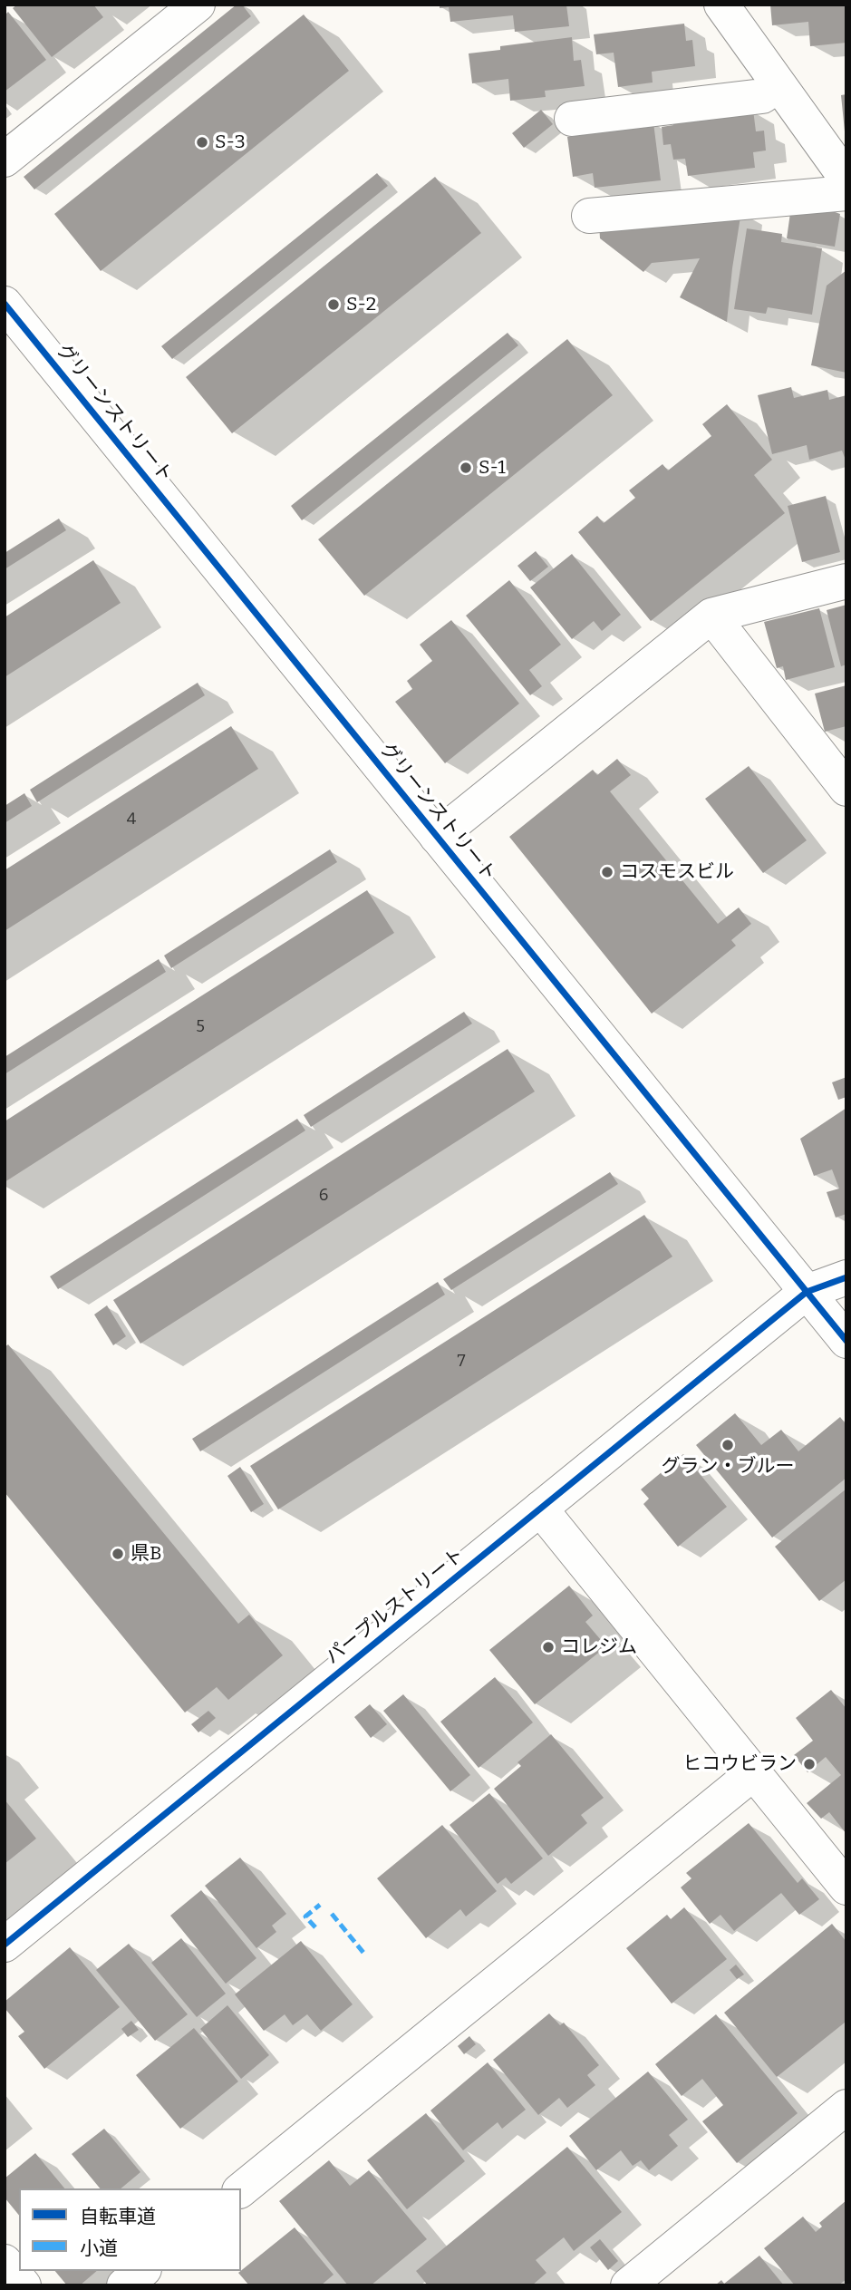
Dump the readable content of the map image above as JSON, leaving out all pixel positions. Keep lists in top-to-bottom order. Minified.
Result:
{"streets":{"street":["グリーンストリート","パープルストリート"]},"crossings":[["グリーンストリート","パープルストリート"]],"places":["S-3","S-2","S-1","コスモスビル","グラン・ブルー","県B","コレジム","ヒコウビラン"],"house_numbers":["4","5","6","7"],"legend":["自転車道","小道"]}
